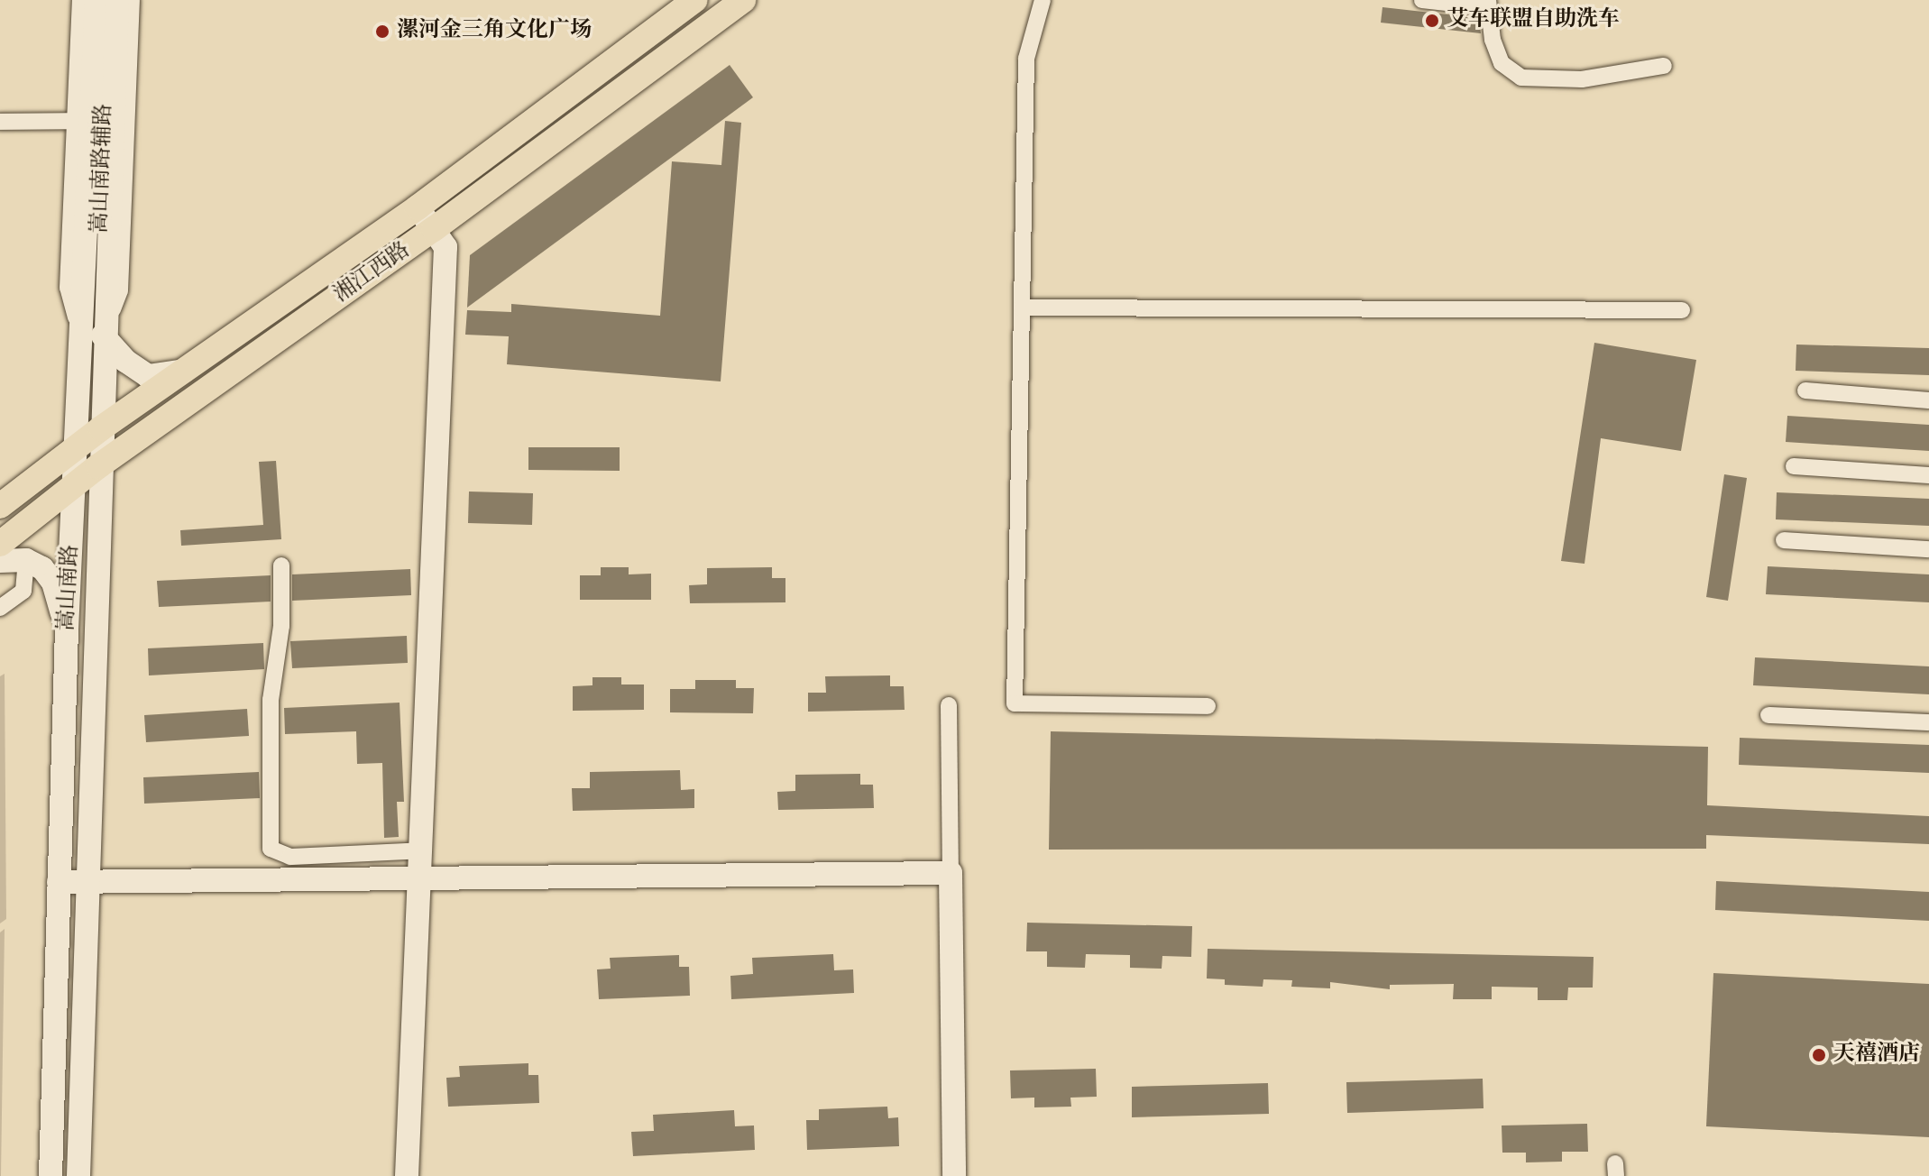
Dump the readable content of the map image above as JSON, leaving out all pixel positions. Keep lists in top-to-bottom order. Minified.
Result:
{"streets":{"main road":["湘江西路","嵩山南路"],"street":["嵩山南路辅路"]},"crossings":[["嵩山南路辅路","嵩山南路"],["湘江西路","嵩山南路"]],"places":["艾车联盟自助洗车","漯河金三角文化广场","天禧酒店"]}
